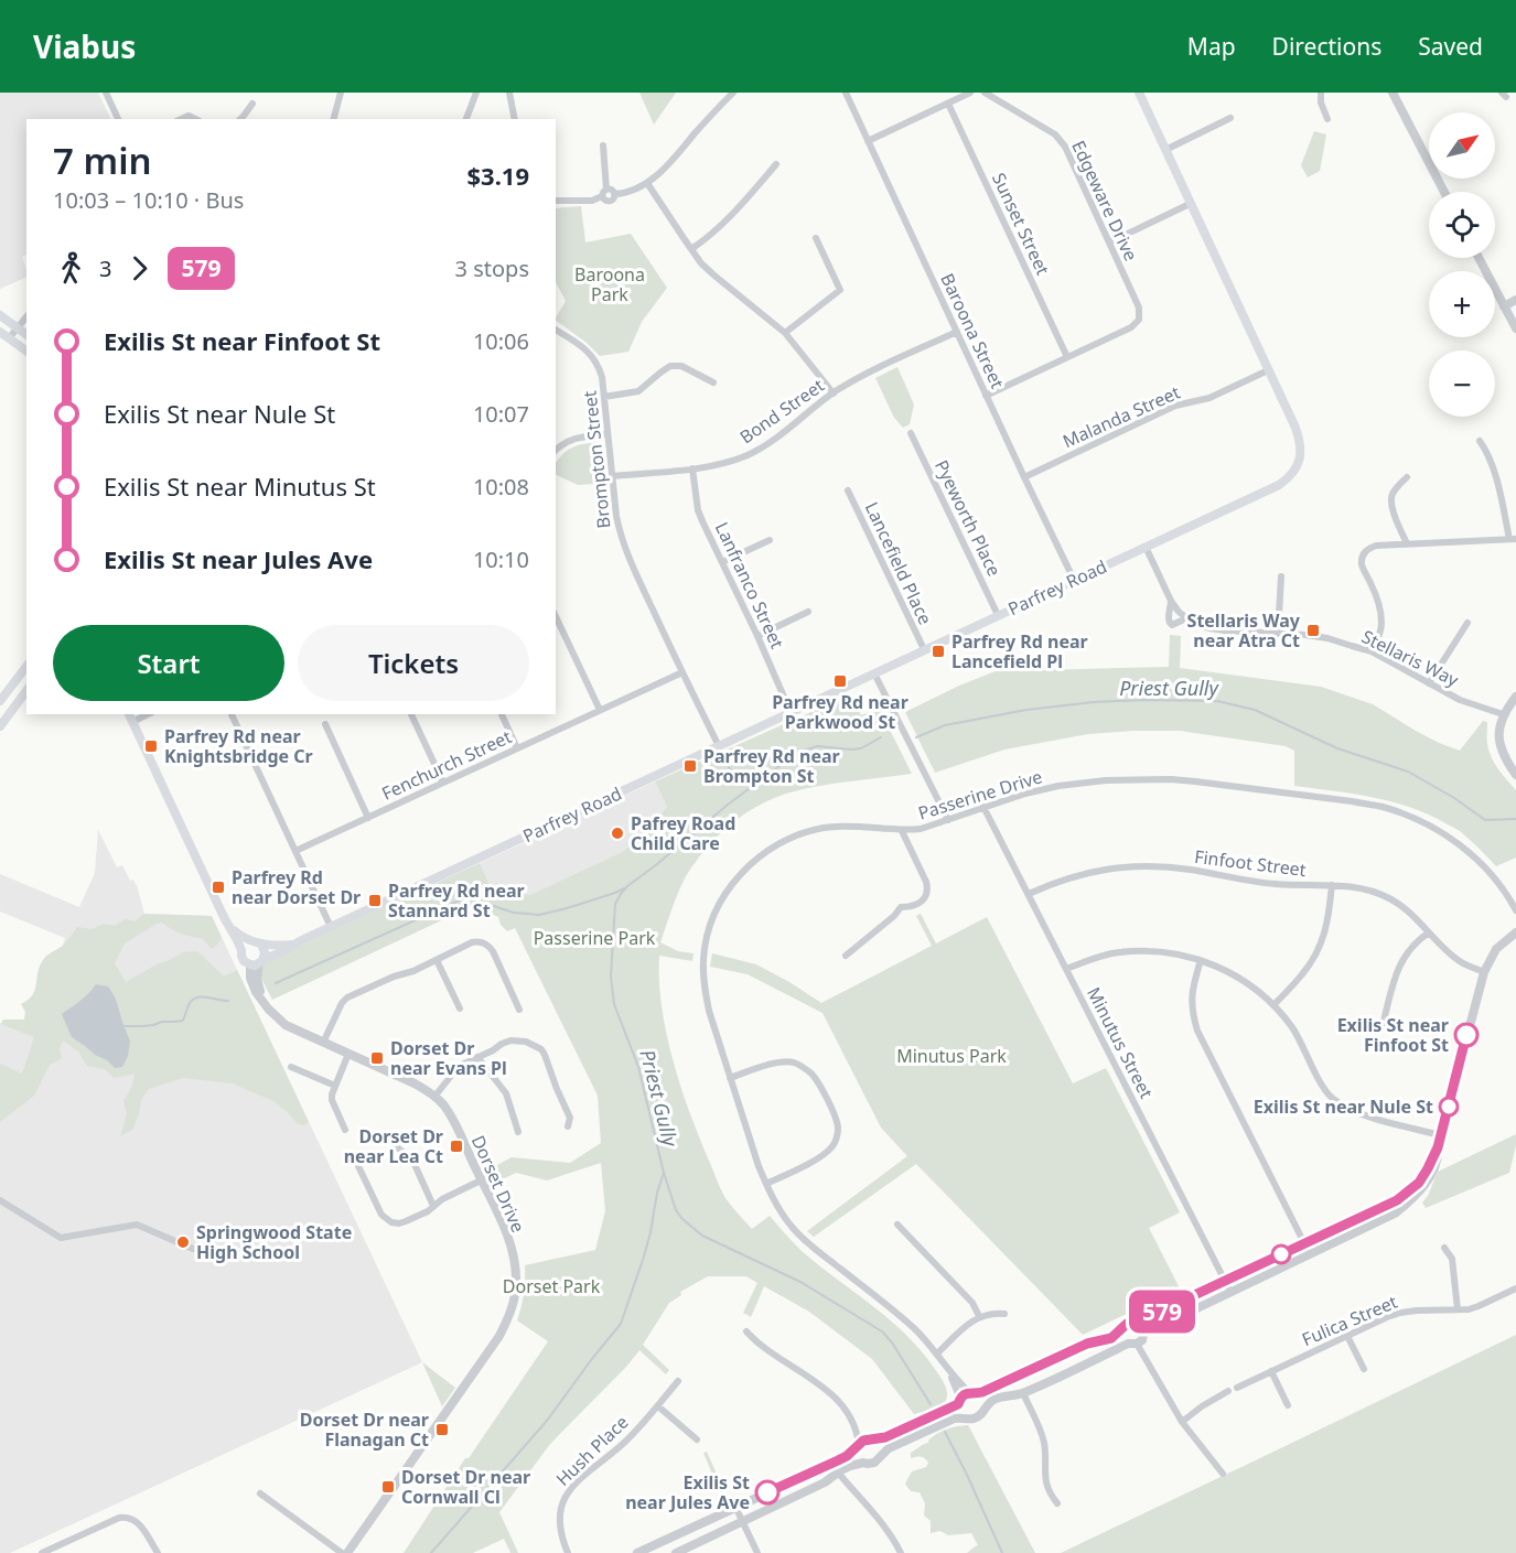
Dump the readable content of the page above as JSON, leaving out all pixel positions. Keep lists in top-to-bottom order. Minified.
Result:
{"streets":{"main road":["Parfrey Road"],"street":["Edgeware Drive","Sunset Street","Baroona Street","Bond Street","Malanda Street","Brompton Street","Pyeworth Place","Lancefield Place","Lanfranco Street","Stellaris Way","Fenchurch Street","Passerine Drive","Finfoot Street","Minutus Street","Dorset Drive","Fulica Street","Hush Place"]},"crossings":[["Edgeware Drive","Sunset Street"],["Baroona Street","Bond Street"],["Baroona Street","Malanda Street"],["Baroona Street","Parfrey Road"],["Bond Street","Brompton Street"],["Bond Street","Lanfranco Street"],["Malanda Street","Parfrey Road"],["Brompton Street","Parfrey Road"],["Brompton Street","Fenchurch Street"],["Pyeworth Place","Parfrey Road"],["Lancefield Place","Parfrey Road"],["Lanfranco Street","Parfrey Road"],["Parfrey Road","Stellaris Way"],["Parfrey Road","Dorset Drive"],["Passerine Drive","Minutus Street"],["Finfoot Street","Minutus Street"]],"water":["Priest Gully"],"parks":["Baroona Park","Passerine Park","Minutus Park","Dorset Park"],"places":{"transit":["Stellaris Way near Atra Ct","Parfrey Rd near Lancefield Pl","Parfrey Rd near Parkwood St","Parfrey Rd near Knightsbridge Cr","Parfrey Rd near Brompton St","Parfrey Rd near Dorset Dr","Parfrey Rd near Stannard St","Dorset Dr near Evans Pl","Dorset Dr near Lea Ct","Dorset Dr near Flanagan Ct","Dorset Dr near Cornwall Cl"],"other":["Pafrey Road Child Care","Exilis St near Finfoot St","Exilis St near Nule St","Springwood State High School","Exilis St near Jules Ave"]},"lines":["bus line 579"],"north":"top right","page":{"header":"Viabus","nav":["Map","Directions","Saved"],"on_map":"579","map_buttons":["+","−"],"heading":["7 min","10:03 – 10:10 · Bus","$3.19"],"legs":["3","579","3 stops"],"list":[{"name":"Exilis St near Finfoot St","value":"10:06"},{"name":"Exilis St near Nule St","value":"10:07"},{"name":"Exilis St near Minutus St","value":"10:08"},{"name":"Exilis St near Jules Ave","value":"10:10"}],"buttons":["Start","Tickets"]}}
